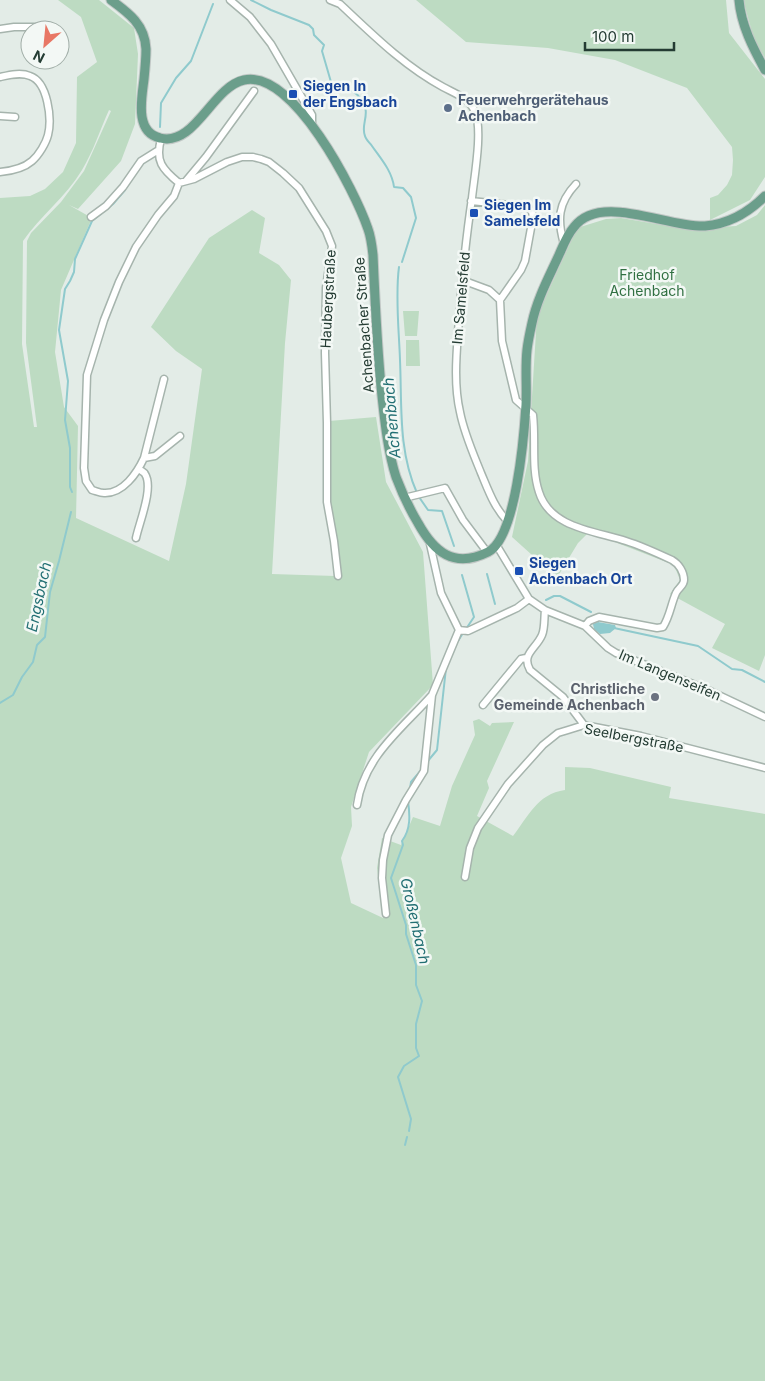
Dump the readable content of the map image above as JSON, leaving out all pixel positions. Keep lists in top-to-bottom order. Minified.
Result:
{"streets":{"main road":["Achenbacher Straße"],"street":["Im Samelsfeld","Haubergstraße","Im Langenseifen","Seelbergstraße"]},"water":["Achenbach","Engsbach","Großenbach"],"parks":["Friedhof Achenbach"],"places":{"transit":["Siegen In der Engsbach","Siegen Im Samelsfeld","Siegen Achenbach Ort"],"other":["Feuerwehrgerätehaus Achenbach","Christliche Gemeinde Achenbach"]},"scale_bar":"100 m","north":"bottom left"}
